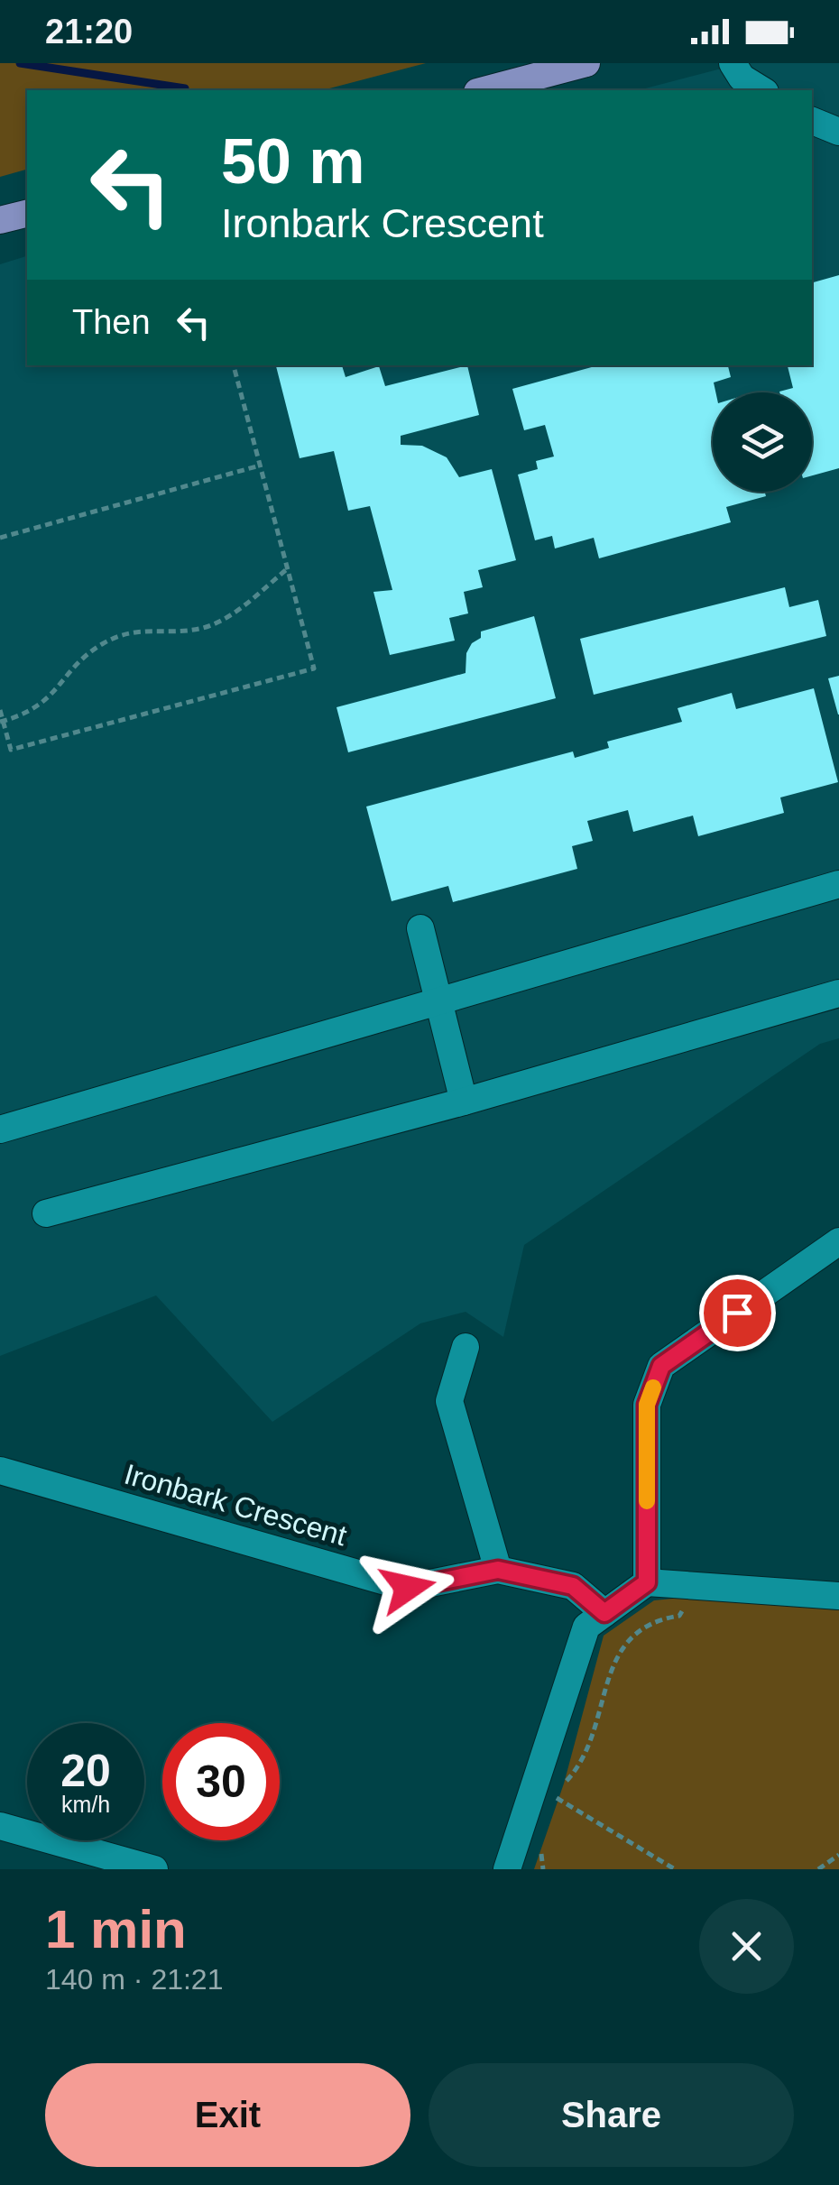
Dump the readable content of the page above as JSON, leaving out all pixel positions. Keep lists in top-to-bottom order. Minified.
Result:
{"streets":{"street":["Ironbark Crescent"]},"page":{"status":"21:20","turn":["50 m","Ironbark Crescent"],"then":"Then","speed":"20 km/h","limit":"30","heading":["1 min","140 m · 21:21"],"buttons":["Exit","Share"]}}
